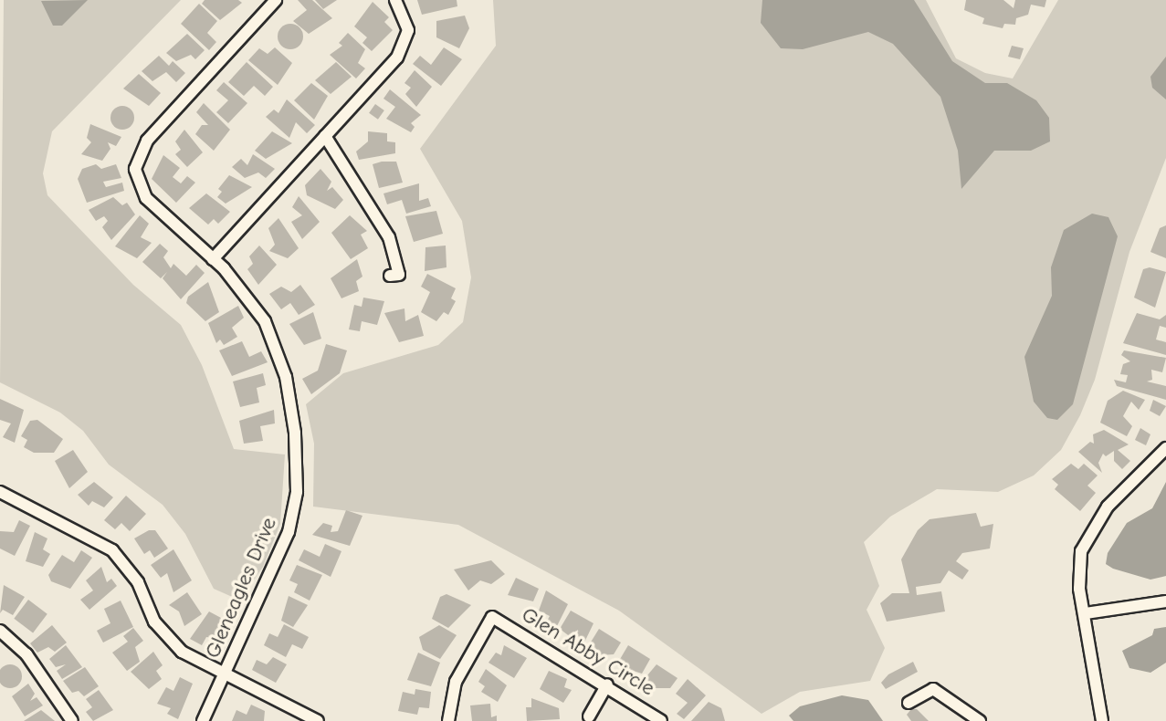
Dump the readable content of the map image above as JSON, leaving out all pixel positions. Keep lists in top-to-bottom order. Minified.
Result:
{"streets":{"street":["Gleneagles Drive","Glen Abby Circle"]}}
